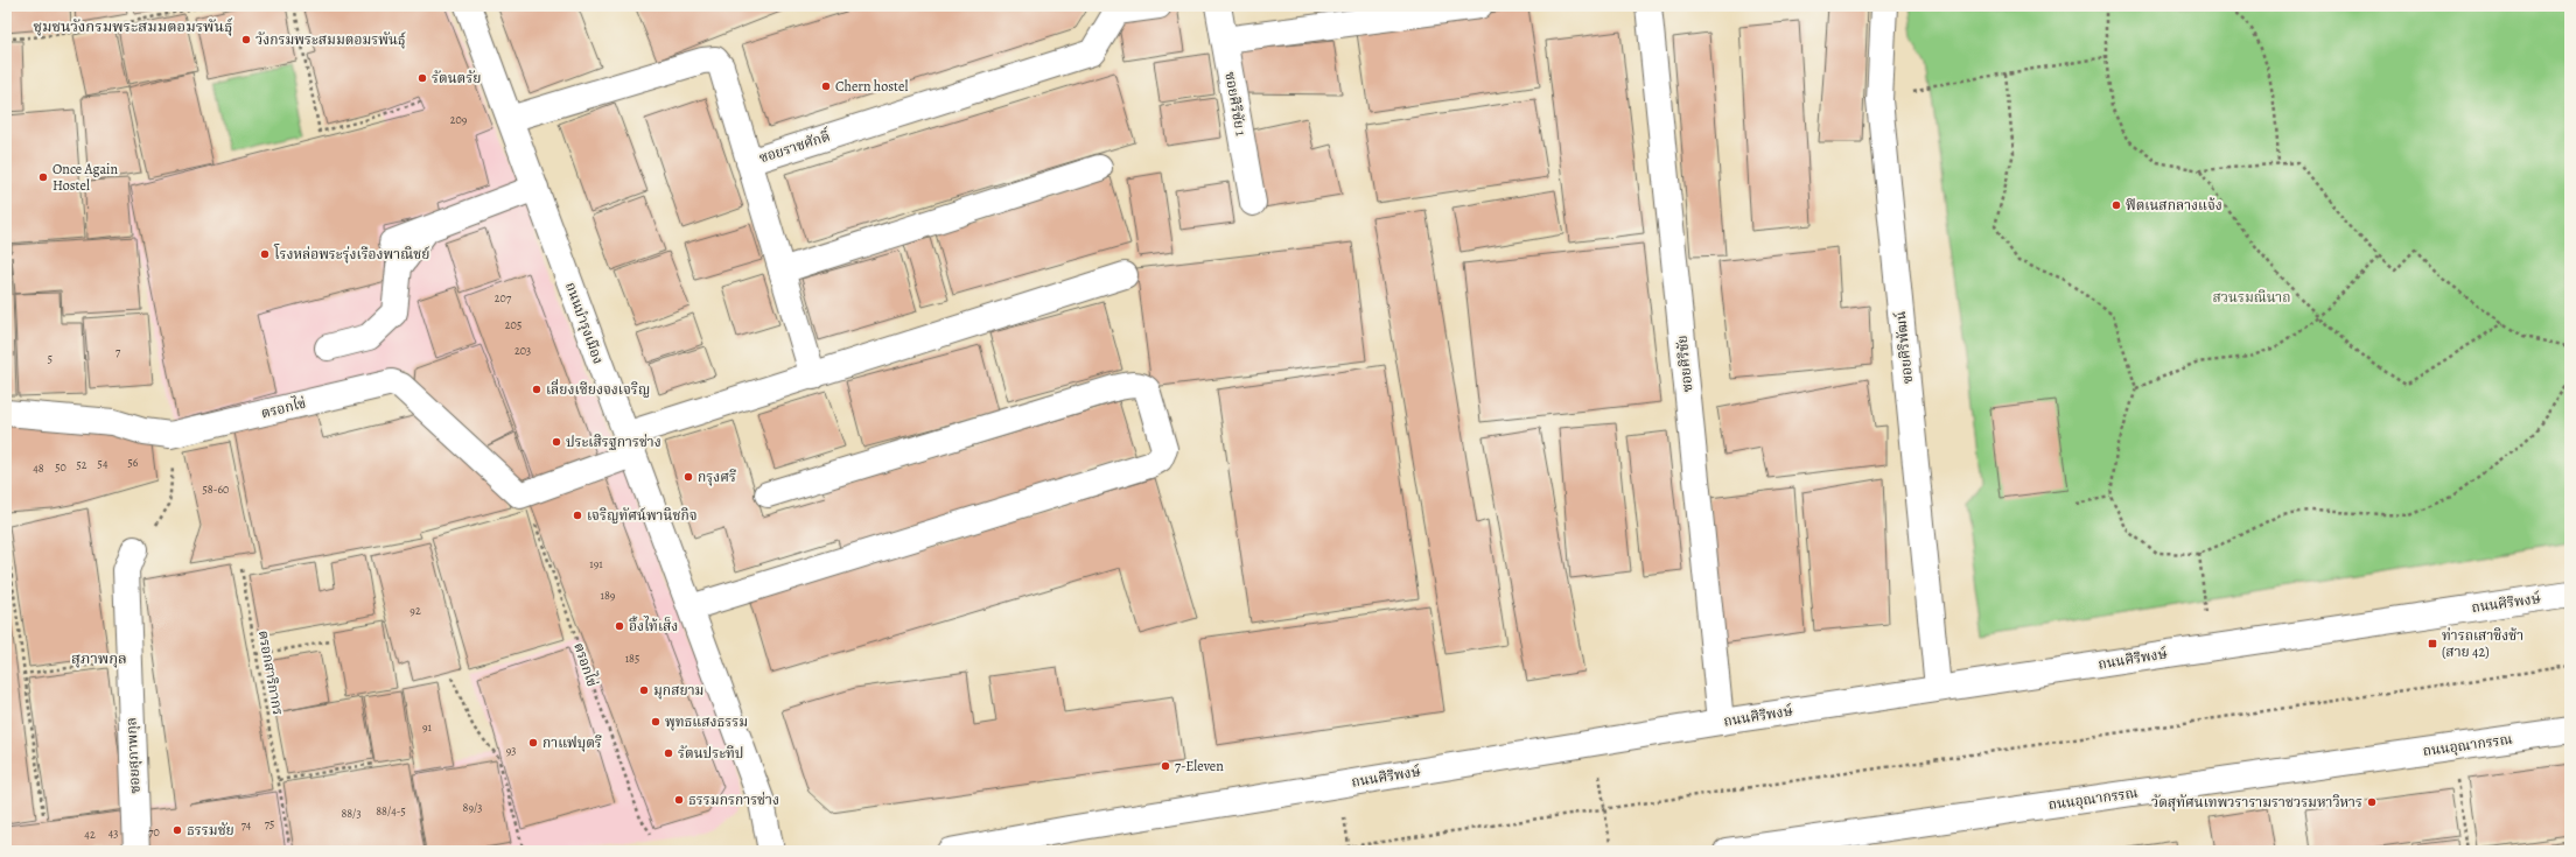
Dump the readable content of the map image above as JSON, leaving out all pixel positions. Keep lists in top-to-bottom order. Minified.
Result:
{"streets":{"street":["ซอยศิริชัย 1","ซอยราชศักดิ์","ถนนบำรุงเมือง","ซอยศิริพัฒน์","ซอยศิริชัย","ตรอกไข่","ถนนศิริพงษ์","ถนนอุณากรรณ","ซอยสุภาพกุล"],"path":["ตรอกสาริกากร"]},"crossings":[["ซอยราชศักดิ์","ถนนบำรุงเมือง"],["ซอยศิริพัฒน์","ถนนศิริพงษ์"],["ซอยศิริชัย","ถนนศิริพงษ์"]],"districts":["ชุมชนวังกรมพระสมมตอมรพันธุ์","สุภาพกุล"],"parks":["สวนรมณีนาถ"],"places":{"other":["วังกรมพระสมมตอมรพันธุ์","รัตนตรัย","Chern hostel","Once Again Hostel","ฟิตเนสกลางแจ้ง","โรงหล่อพระรุ่งเรืองพาณิชย์","เลี่ยงเซียงจงเจริญ","ประเสิรฐการช่าง","กรุงศรี","เจริญทัศน์พานิชกิจ","อึ้งไท้เส็ง","มุกสยาม","พุทธแสงธรรม","กาแฟบุตรี","รัตนประทีป","7-Eleven","ธรรมกรการช่าง","วัดสุทัศนเทพวรารามราชวรมหาวิหาร","ธรรมชัย"],"transit":["ท่ารถเสาชิงช้า (สาย 42)"]},"house_numbers":["209","207","205","203","7","5","56","54","52","50","48","58-60","191","189","92","185","91","93","89/3","88/4-5","88/3","75","74","70","43","42"]}
